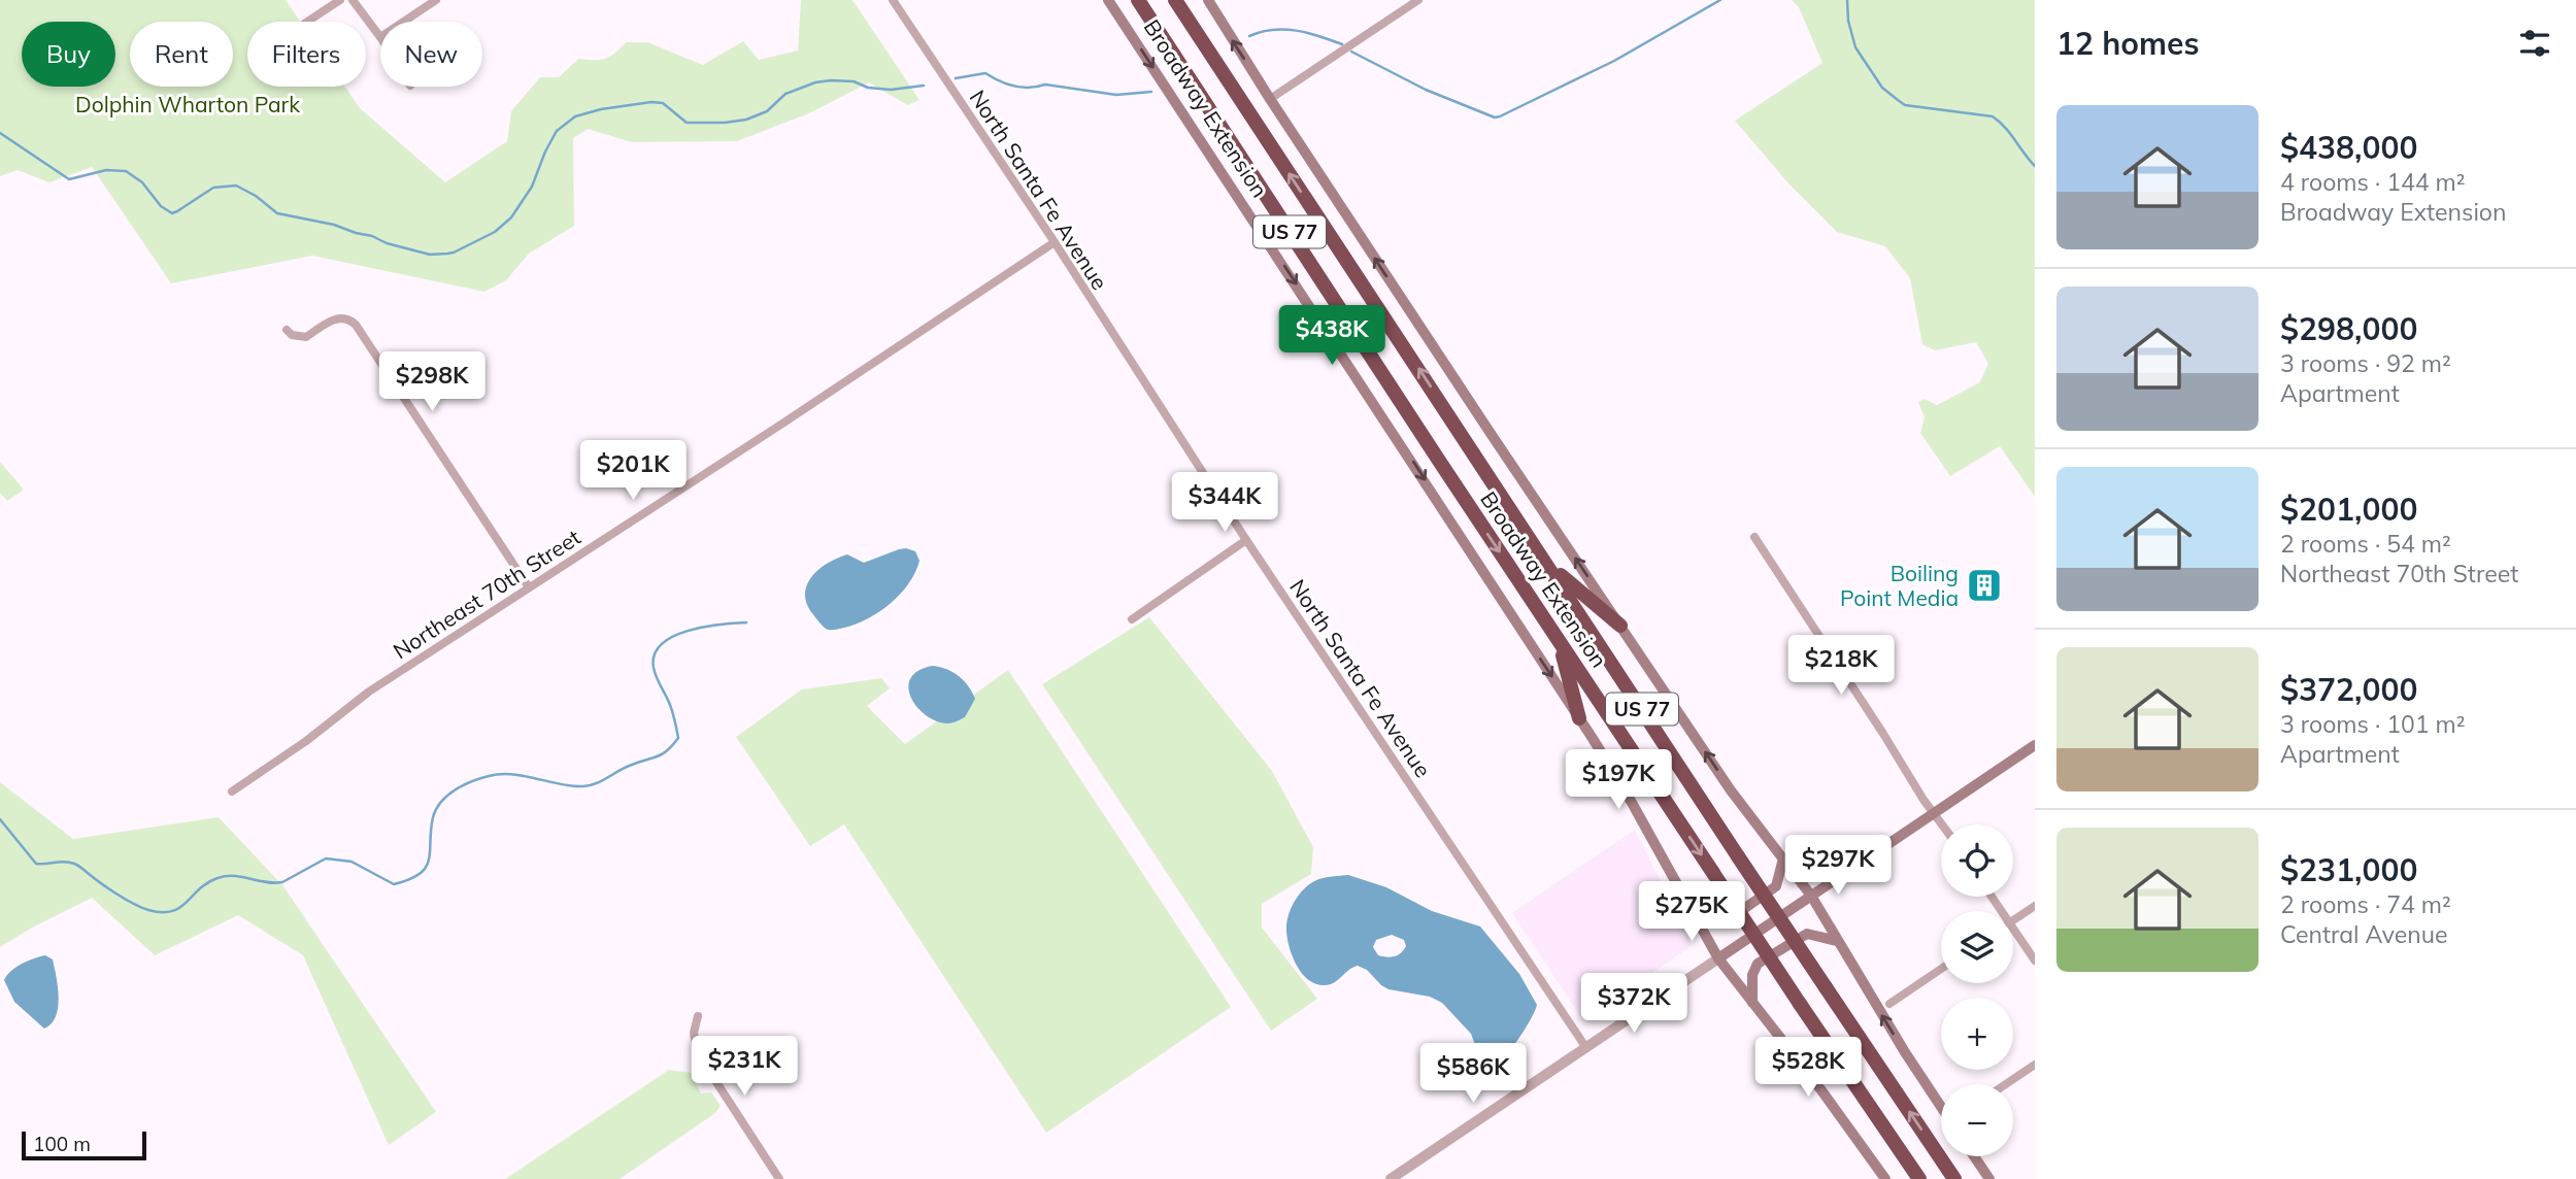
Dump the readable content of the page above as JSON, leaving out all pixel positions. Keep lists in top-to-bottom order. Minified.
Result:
{"streets":{"highway":["Broadway Extension","US 77"],"street":["North Santa Fe Avenue","Northeast 70th Street"]},"crossings":[["North Santa Fe Avenue","Northeast 70th Street"]],"parks":["Dolphin Wharton Park"],"places":{"building":["Boiling Point Media"]},"scale_bar":"100 m","page":{"heading":"12 homes","chip":["Buy","Rent","Filters","New"],"list":[{"name":"$438,000","note":"4 rooms · 144 m² · Broadway Extension"},{"name":"$298,000","note":"3 rooms · 92 m² · Apartment"},{"name":"$201,000","note":"2 rooms · 54 m² · Northeast 70th Street"},{"name":"$372,000","note":"3 rooms · 101 m² · Apartment"},{"name":"$231,000","note":"2 rooms · 74 m² · Central Avenue"}],"price":["$438K","$298K","$201K","$344K","$218K","$197K","$297K","$275K","$372K","$231K","$528K","$586K"],"map_buttons":["+","−"],"scale":"100 m"}}
